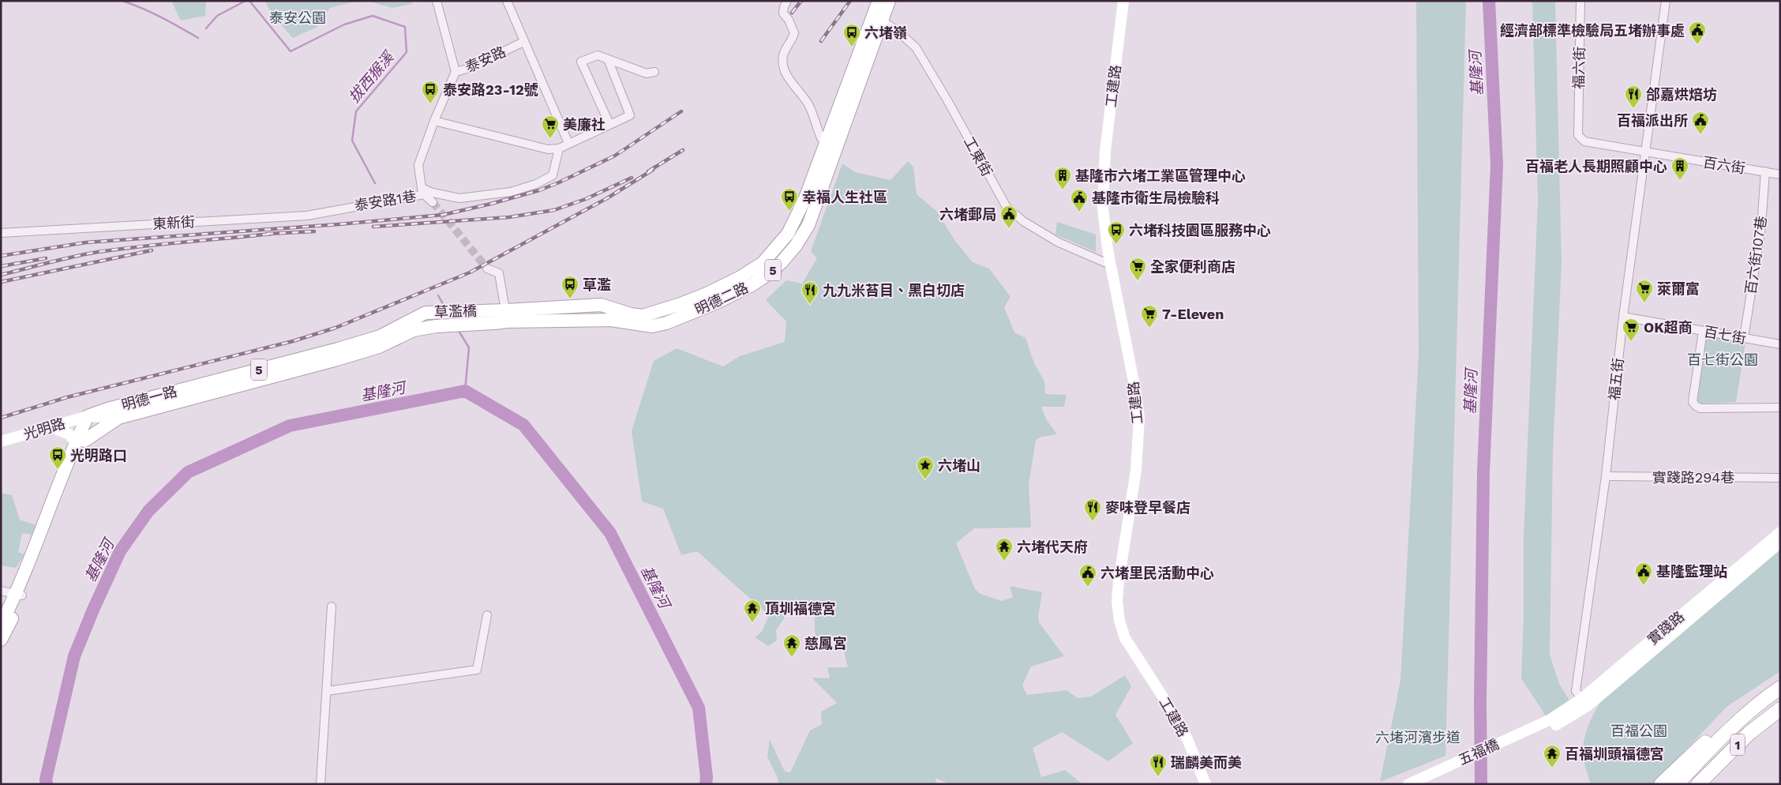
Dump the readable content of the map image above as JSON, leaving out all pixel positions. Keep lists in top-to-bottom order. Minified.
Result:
{"streets":{"highway":["1"],"main road":["5","明德二路","草濫橋","明德一路"],"street":["泰安路","福六街","工建路","工東街","百六街","泰安路1巷","東新街","百六街107巷","百七街","福五街","光明路","實踐路294巷","實踐路","五福橋"]},"crossings":[["泰安路","泰安路1巷"],["福六街","百六街"],["工建路","工東街"],["工東街","明德二路"],["百六街","百六街107巷"],["百六街","福五街"],["泰安路1巷","東新街"],["百六街107巷","百七街"],["明德二路","草濫橋"],["草濫橋","明德一路"],["百七街","福五街"],["福五街","實踐路294巷"],["福五街","實踐路"],["明德一路","光明路"],["實踐路","五福橋"]],"water":["基隆河","拔西猴溪"],"parks":["泰安公園","百七街公園","百福公園","六堵河濱步道"],"places":{"public building":["經濟部標準檢驗局五堵辦事處","百福派出所","基隆市衛生局檢驗科","六堵郵局","基隆監理站","六堵里民活動中心"],"bus stop":["六堵嶺","泰安路23-12號","幸福人生社區","六堵科技園區服務中心","草濫","光明路口"],"restaurant":["郃嘉烘焙坊","九九米苔目、黑白切店","麥味登早餐店","瑞麟美而美"],"supermarket":["美廉社","全家便利商店","萊爾富","7-Eleven","OK超商"],"building":["百福老人長期照顧中心","基隆市六堵工業區管理中心"],"place":["六堵山"],"temple":["六堵代天府","頂圳福德宮","慈鳳宮","百福圳頭福德宮"]}}
